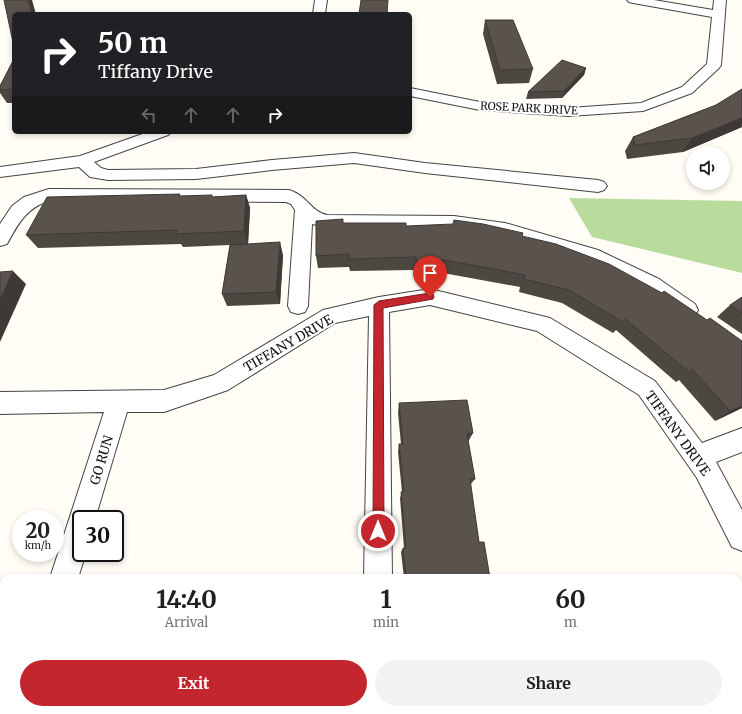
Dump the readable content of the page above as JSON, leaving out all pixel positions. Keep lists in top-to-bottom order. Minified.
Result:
{"streets":{"street":["ROSE PARK DRIVE","TIFFANY DRIVE","GO RUN"]},"crossings":[["TIFFANY DRIVE","GO RUN"]],"page":{"turn":["50 m","Tiffany Drive"],"speed":"20 km/h","limit":"30","eta":["14:40","Arrival","1","min","60","m"],"buttons":["Exit","Share"]}}
